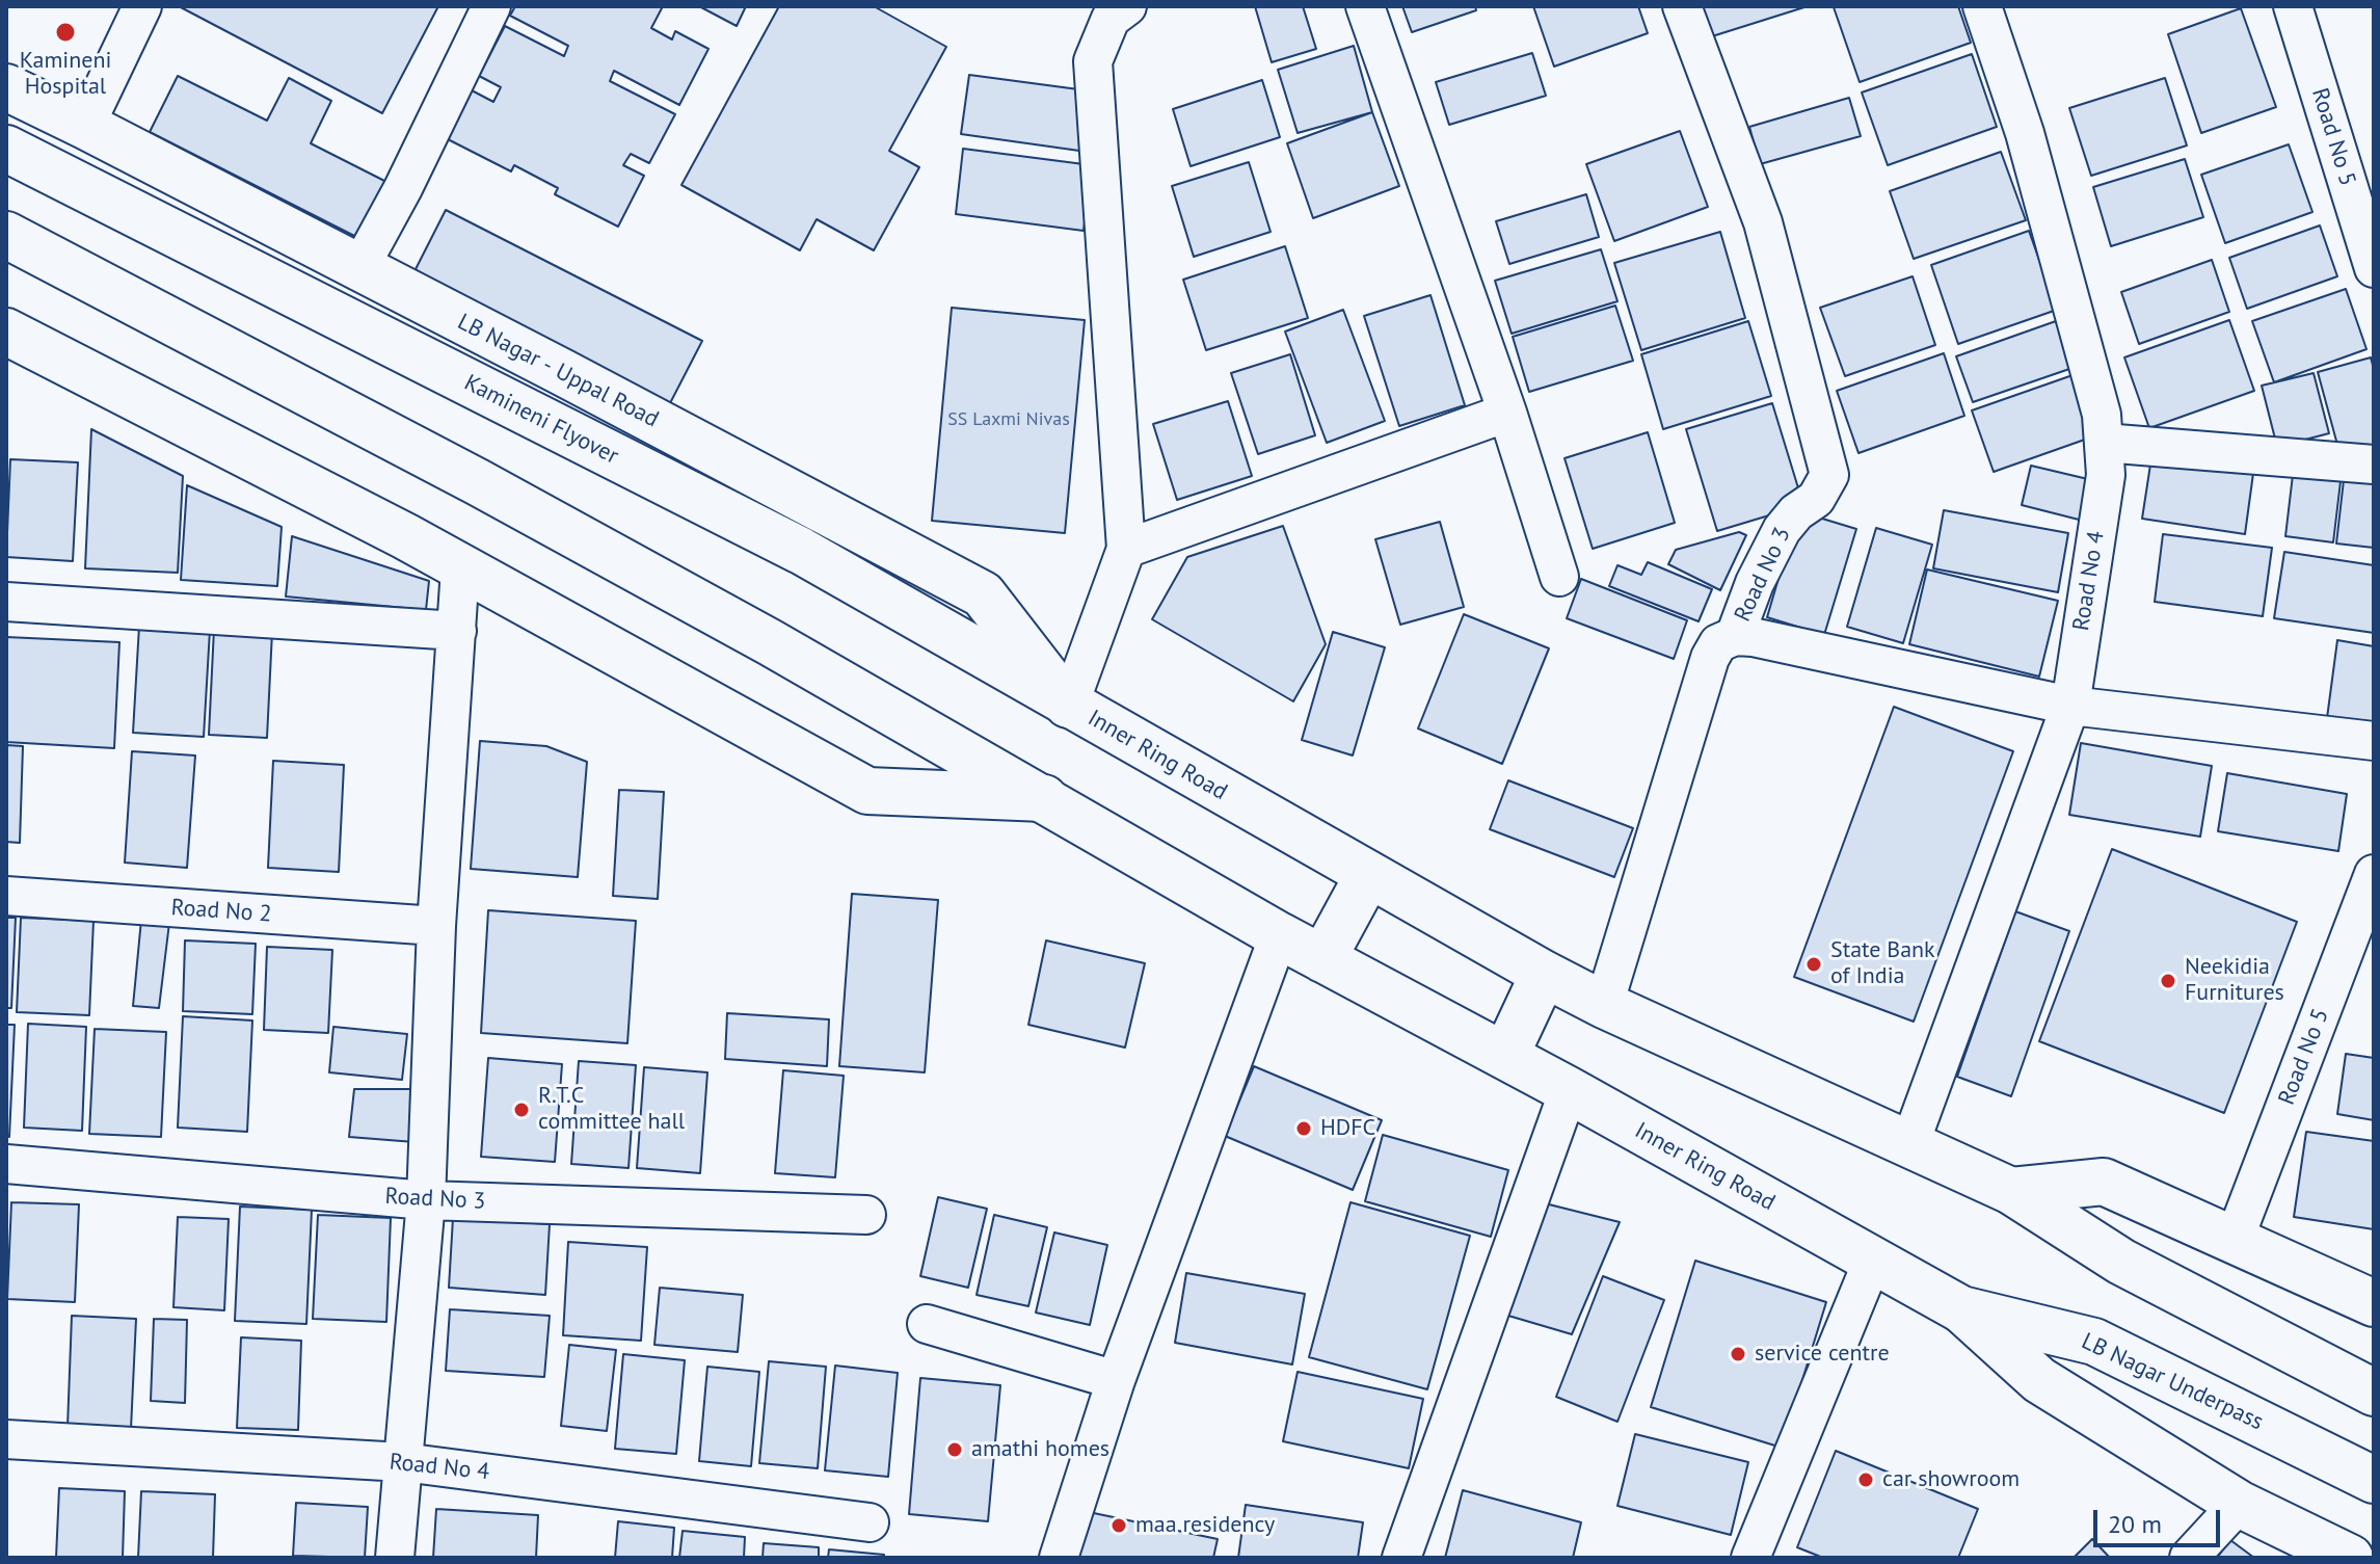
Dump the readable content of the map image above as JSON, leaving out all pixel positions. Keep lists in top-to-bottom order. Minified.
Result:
{"streets":{"main road":["LB Nagar - Uppal Road","Kamineni Flyover","Inner Ring Road","LB Nagar Underpass"],"street":["Road No 5","Road No 3","Road No 4","Road No 2"]},"crossings":[["Road No 5","Inner Ring Road"],["LB Nagar - Uppal Road","Kamineni Flyover"],["LB Nagar - Uppal Road","Inner Ring Road"],["Kamineni Flyover","Inner Ring Road"],["Road No 3","Inner Ring Road"],["Road No 4","Inner Ring Road"],["Inner Ring Road","LB Nagar Underpass"]],"places":["Kamineni Hospital","State Bank of India","Neekidia Furnitures","R.T.C committee hall","HDFC","service centre","amathi homes","car showroom","maa residency"],"house_numbers":["SS Laxmi Nivas"],"scale_bar":"20 m"}
